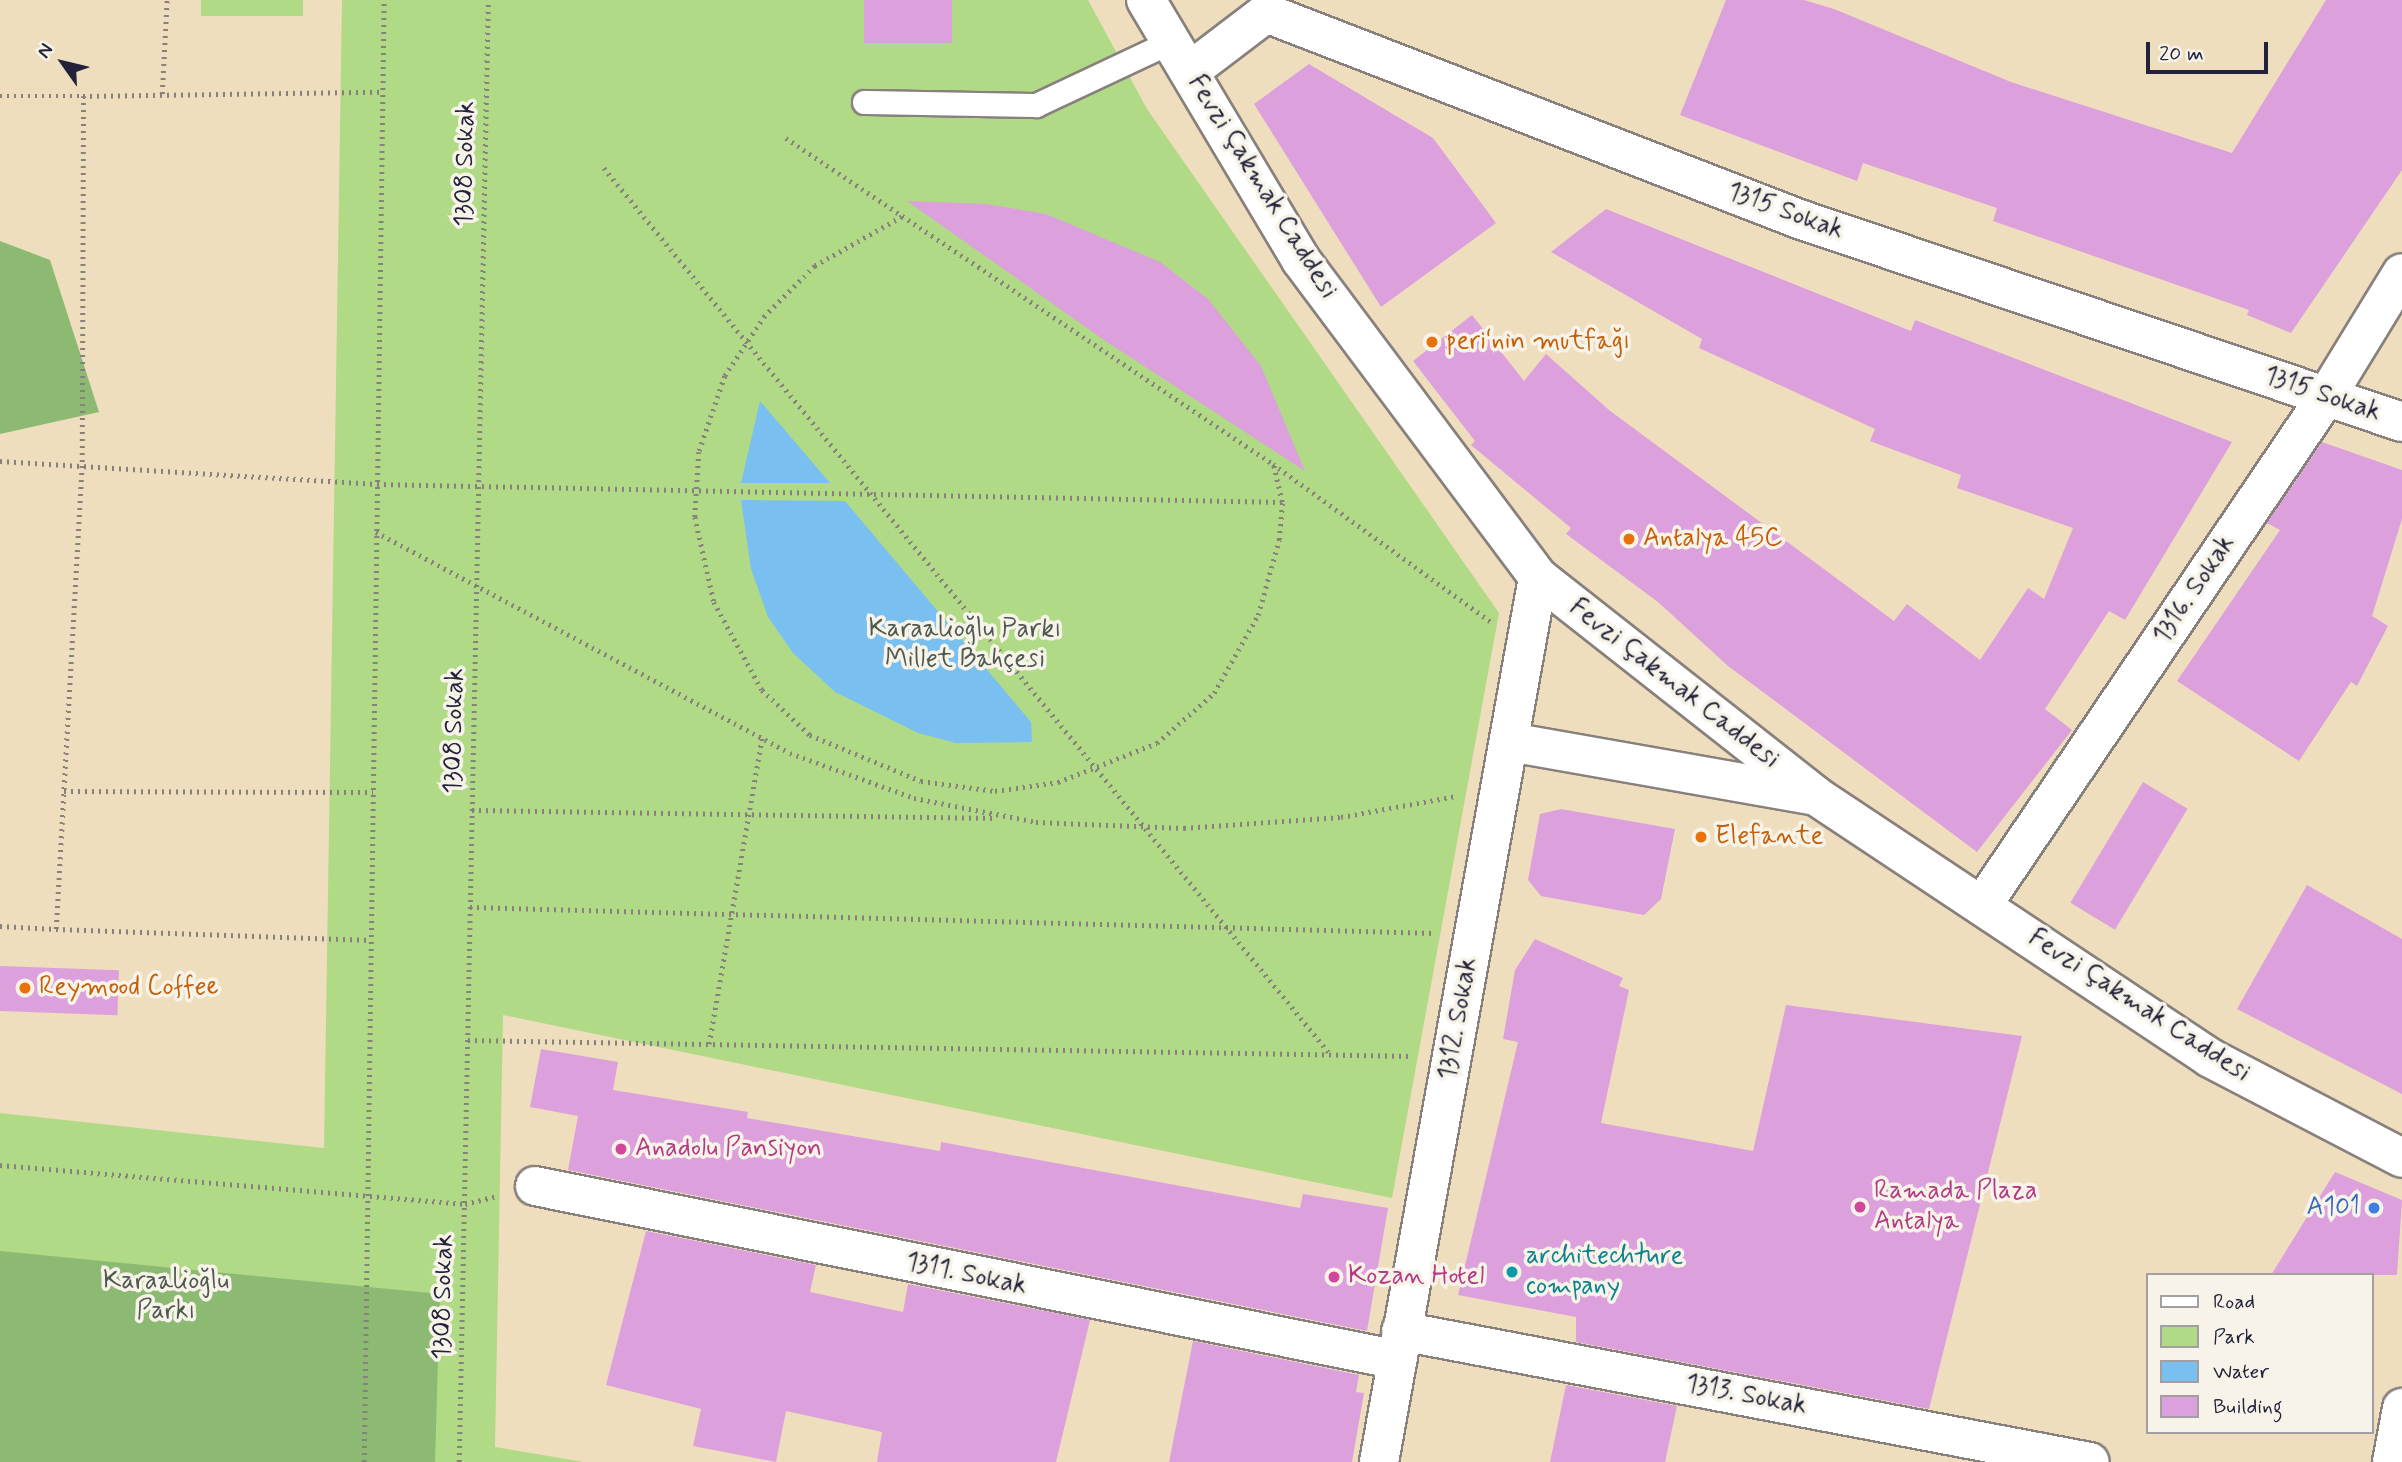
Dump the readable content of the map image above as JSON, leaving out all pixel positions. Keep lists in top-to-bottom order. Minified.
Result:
{"streets":{"street":["Fevzi Çakmak Caddesi","1315 Sokak","1316. Sokak","1312. Sokak","1311. Sokak","1313. Sokak"],"path":["1308 Sokak"]},"crossings":[["Fevzi Çakmak Caddesi","1315 Sokak"],["Fevzi Çakmak Caddesi","1316. Sokak"],["Fevzi Çakmak Caddesi","1312. Sokak"],["1315 Sokak","1316. Sokak"],["1312. Sokak","1311. Sokak"],["1312. Sokak","1313. Sokak"],["1311. Sokak","1313. Sokak"]],"parks":["Karaalioğlu Parkı Millet Bahçesi","Karaalioğlu Parkı"],"places":["peri‘nin mutfağı","Antalya 45C","Elefante","Reymood Coffee","Anadolu Pansiyon","Ramada Plaza Antalya","A101","architechture company","Kozan Hotel"],"legend":["Road","Park","Water","Building"],"scale_bar":"20 m","north":"top left"}
